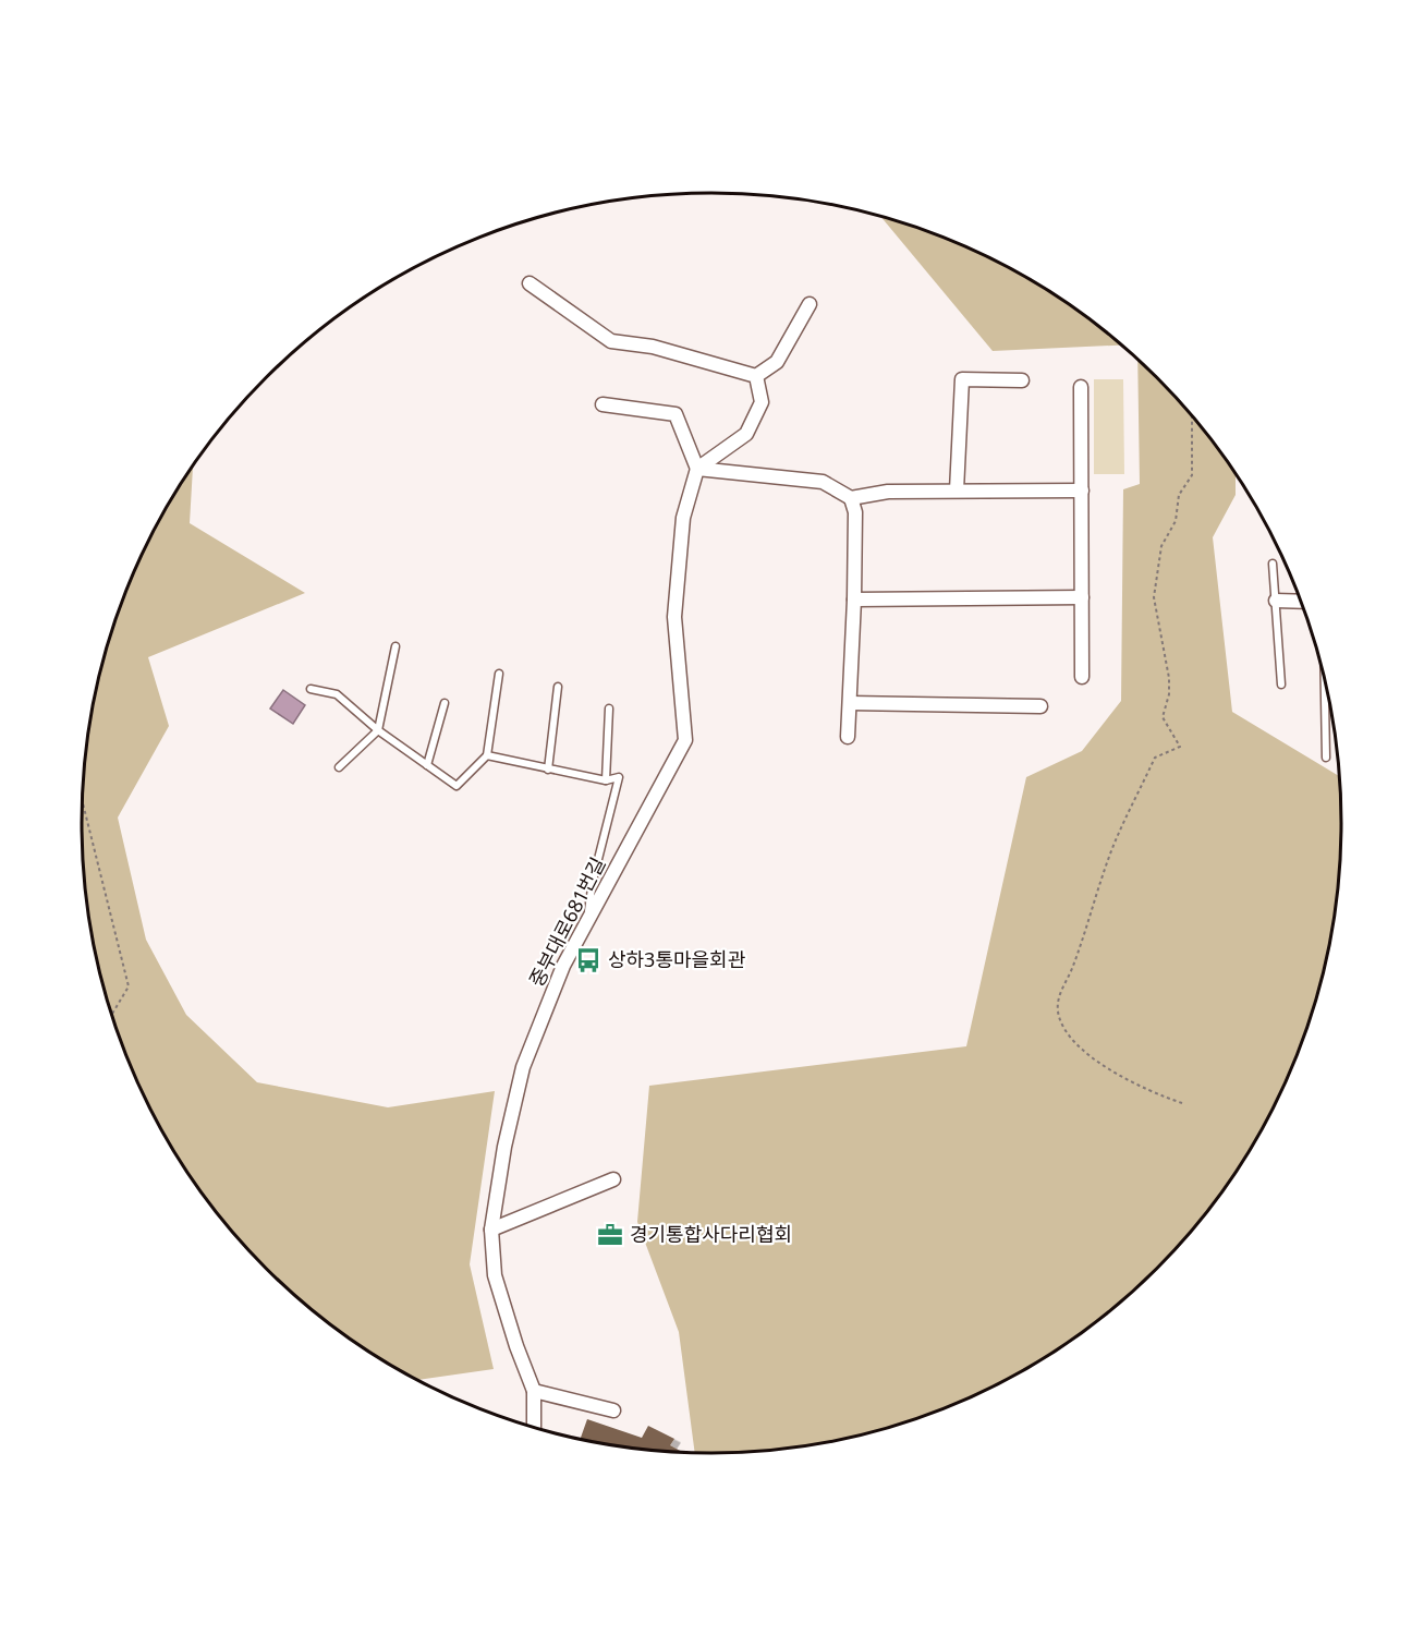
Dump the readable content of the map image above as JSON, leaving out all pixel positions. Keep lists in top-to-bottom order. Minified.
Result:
{"streets":{"street":["중부대로681번길"]},"places":{"bus stop":["상하3통마을회관"],"office":["경기통합사다리협회"]}}
